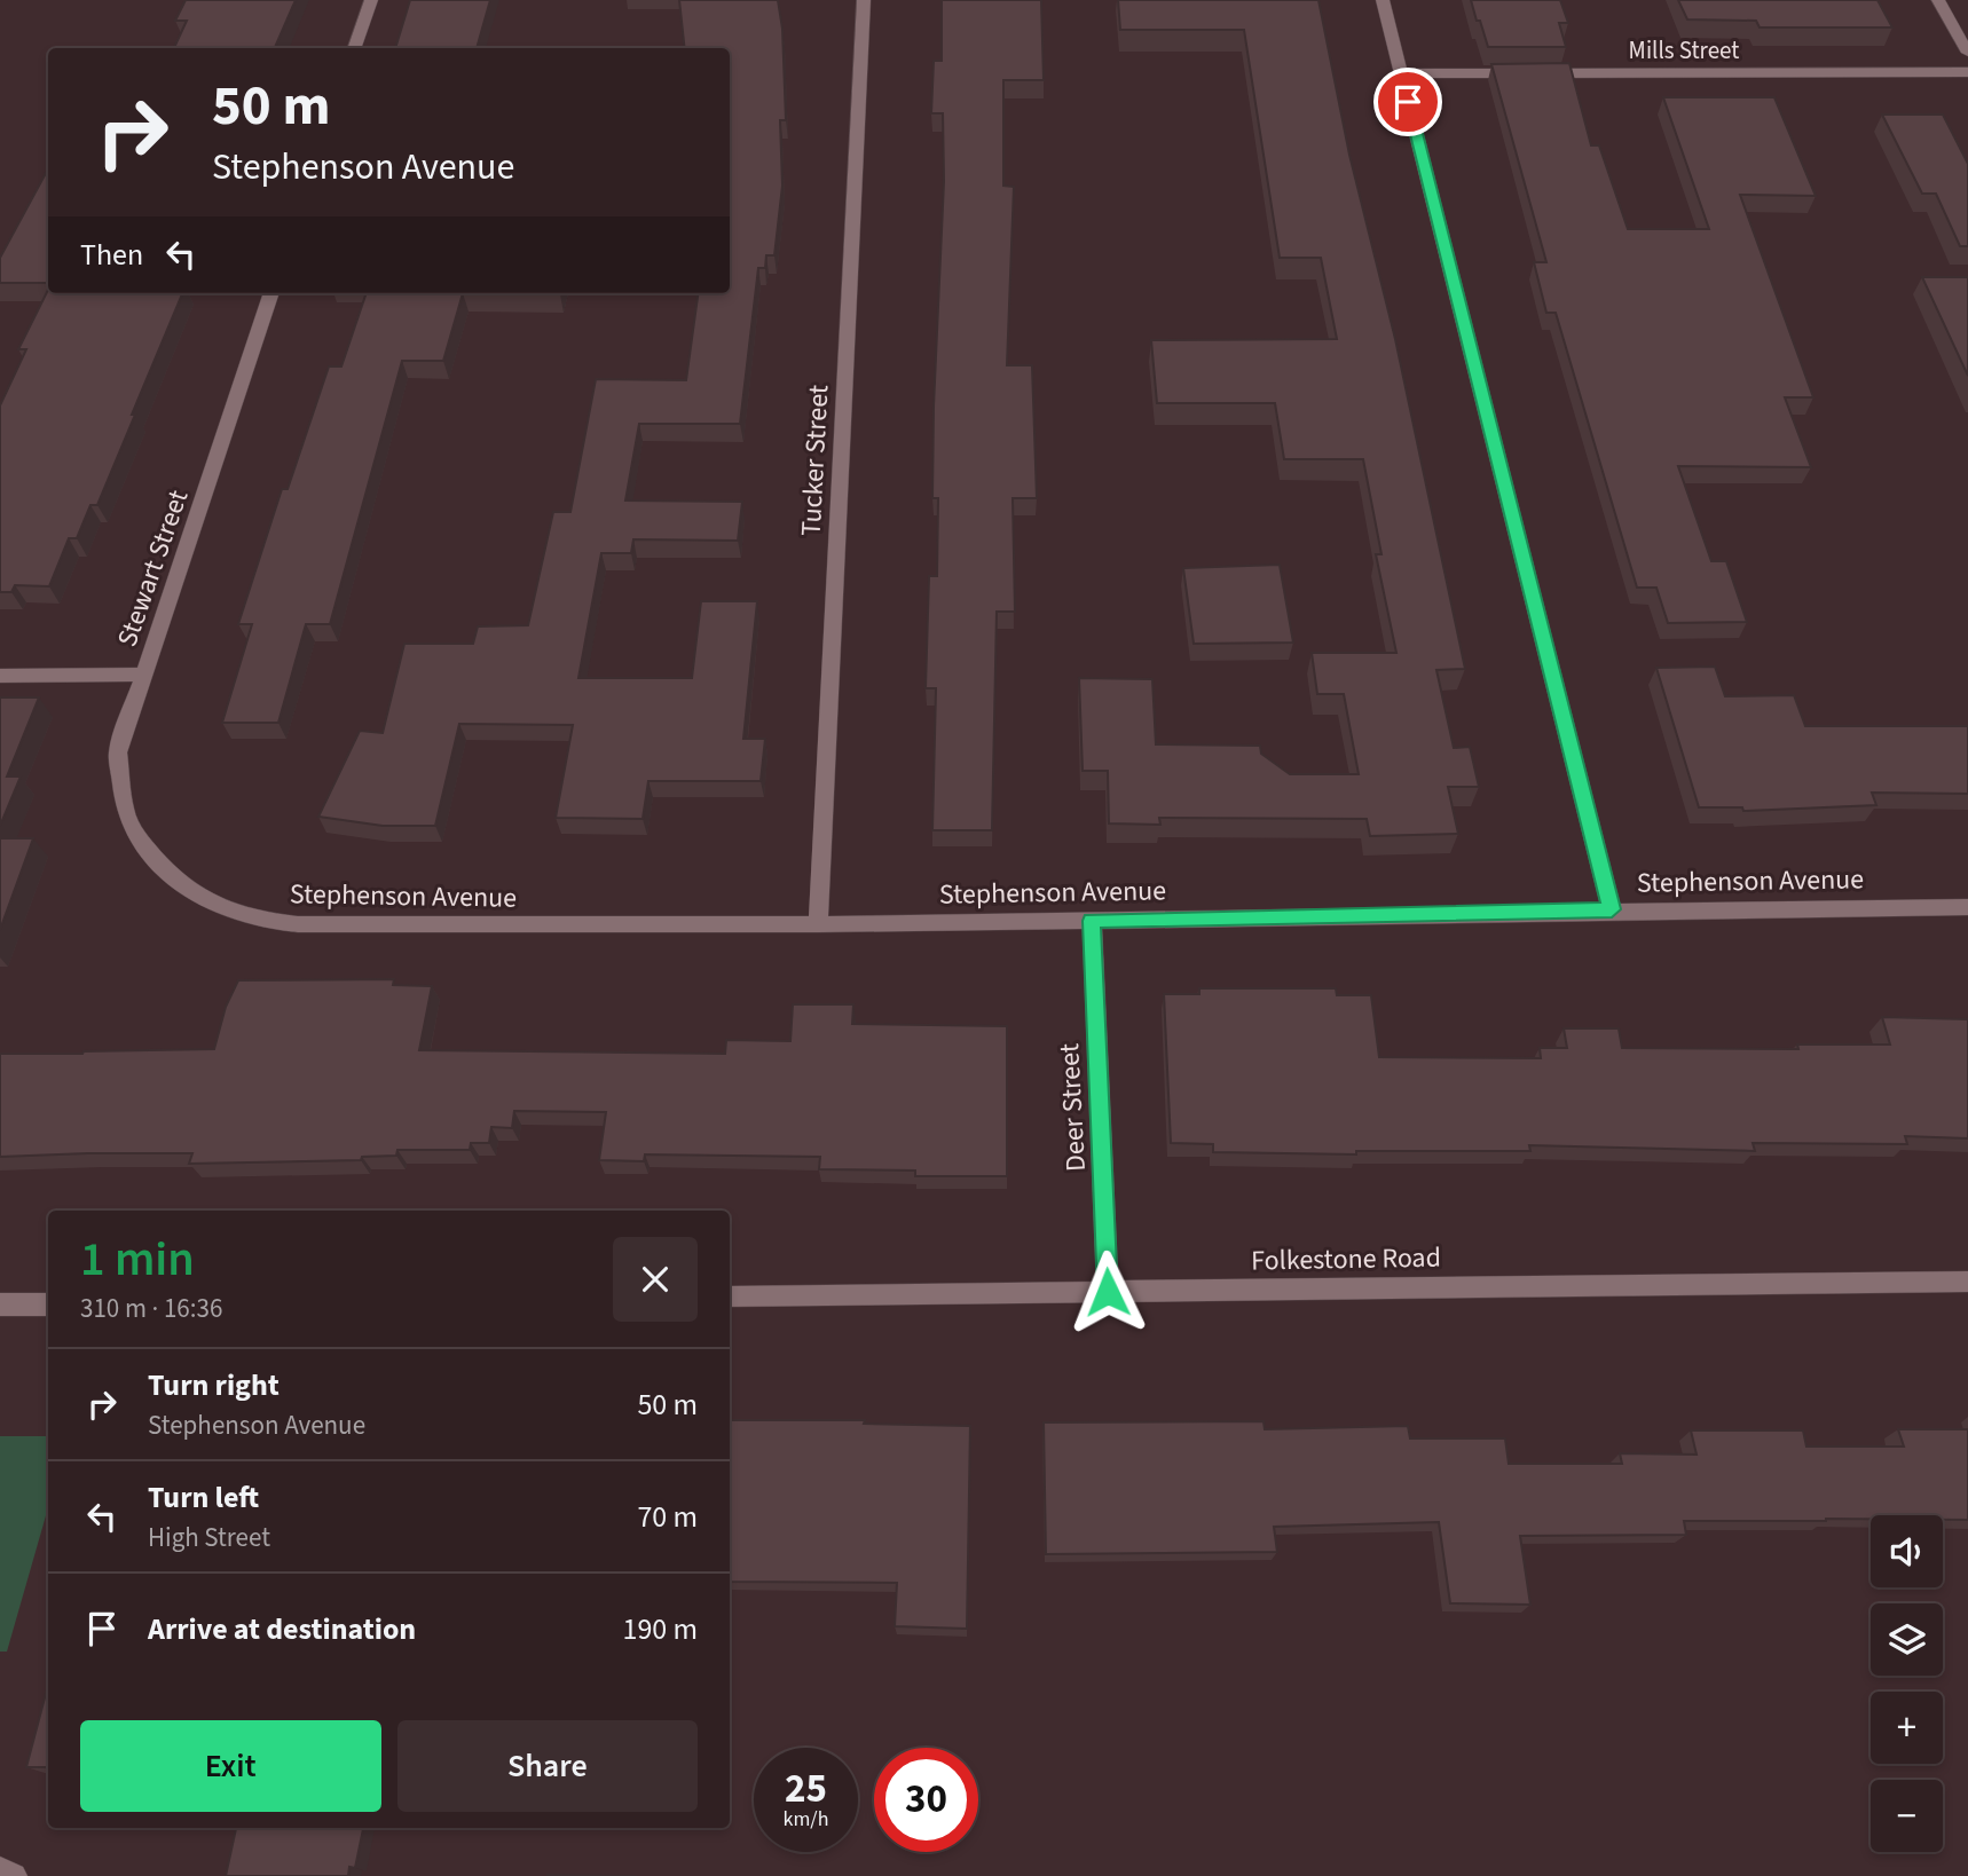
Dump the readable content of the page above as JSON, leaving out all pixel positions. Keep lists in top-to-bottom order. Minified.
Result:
{"streets":{"street":["Mills Street","Tucker Street","Stewart Street","Stephenson Avenue","Deer Street","Folkestone Road"]},"crossings":[["Tucker Street","Stephenson Avenue"],["Stewart Street","Stephenson Avenue"],["Stephenson Avenue","Deer Street"],["Deer Street","Folkestone Road"]],"page":{"turn":["50 m","Stephenson Avenue"],"then":"Then","heading":["1 min","310 m · 16:36"],"list":[{"name":"Turn right","note":"Stephenson Avenue","value":"50 m"},{"name":"Turn left","note":"High Street","value":"70 m"},{"name":"Arrive at destination","value":"190 m"}],"map_buttons":["+","−"],"buttons":["Exit","Share"],"speed":"25 km/h","limit":"30"}}
